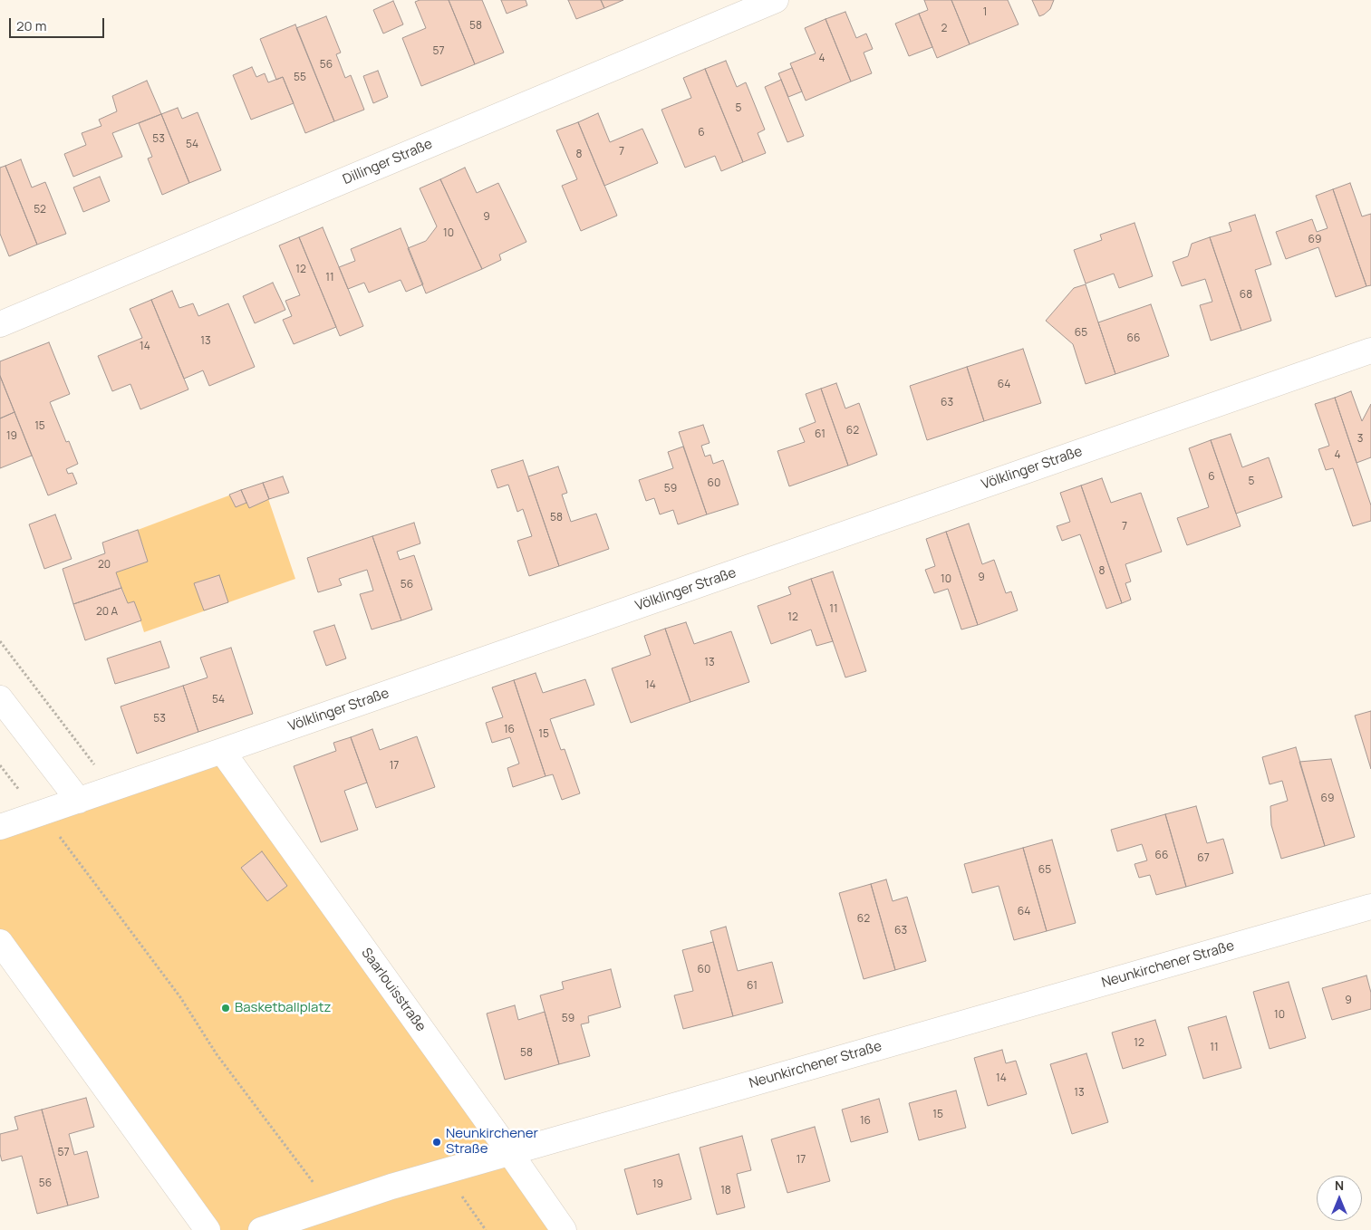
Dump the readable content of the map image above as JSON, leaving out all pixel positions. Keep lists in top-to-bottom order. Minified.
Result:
{"streets":{"street":["Dillinger Straße","Völklinger Straße","Neunkirchener Straße","Saarlouisstraße"]},"crossings":[["Völklinger Straße","Saarlouisstraße"],["Neunkirchener Straße","Saarlouisstraße"]],"places":["Basketballplatz","Neunkirchener Straße"],"house_numbers":["1","58","2","57","4","56","55","5","6","53","54","7","8","52","9","10","69","12","11","68","65","66","13","14","64","63","15","62","61","19","3","4","6","5","60","59","58","7","20","8","9","10","56","11","20 A","12","13","14","54","53","16","15","17","69","66","67","65","64","62","63","60","61","9","10","59","12","11","58","14","13","15","16","57","17","56","19","18"],"scale_bar":"20 m","north":"top"}
